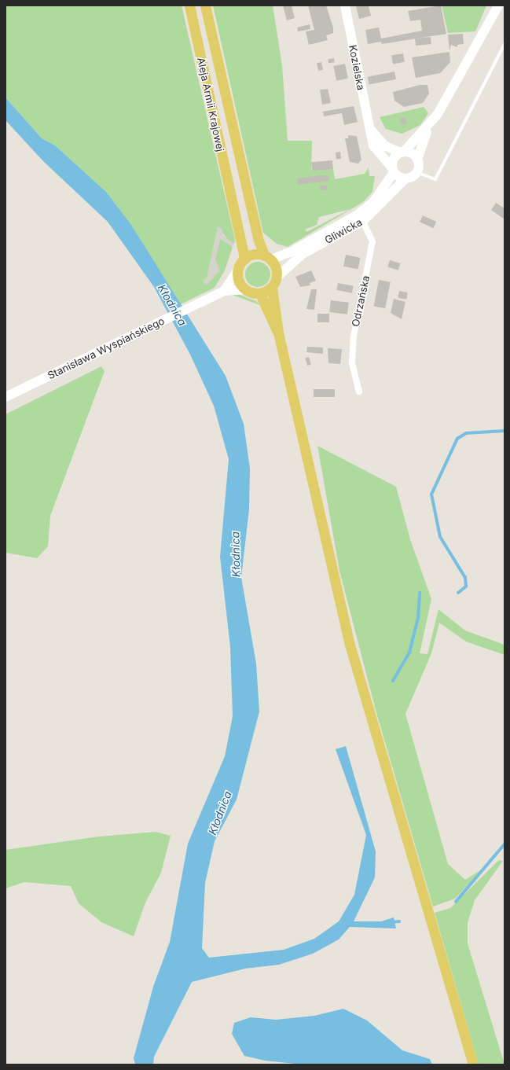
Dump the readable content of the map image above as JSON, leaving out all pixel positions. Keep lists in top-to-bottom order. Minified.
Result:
{"streets":{"main road":["Kozielska","Aleja Armii Krajowej","Gliwicka","Stanisława Wyspiańskiego"],"street":["Odrzańska"]},"crossings":[["Kozielska","Gliwicka"],["Aleja Armii Krajowej","Gliwicka"],["Aleja Armii Krajowej","Stanisława Wyspiańskiego"],["Gliwicka","Odrzańska"],["Gliwicka","Stanisława Wyspiańskiego"]],"water":["Kłodnica"]}
